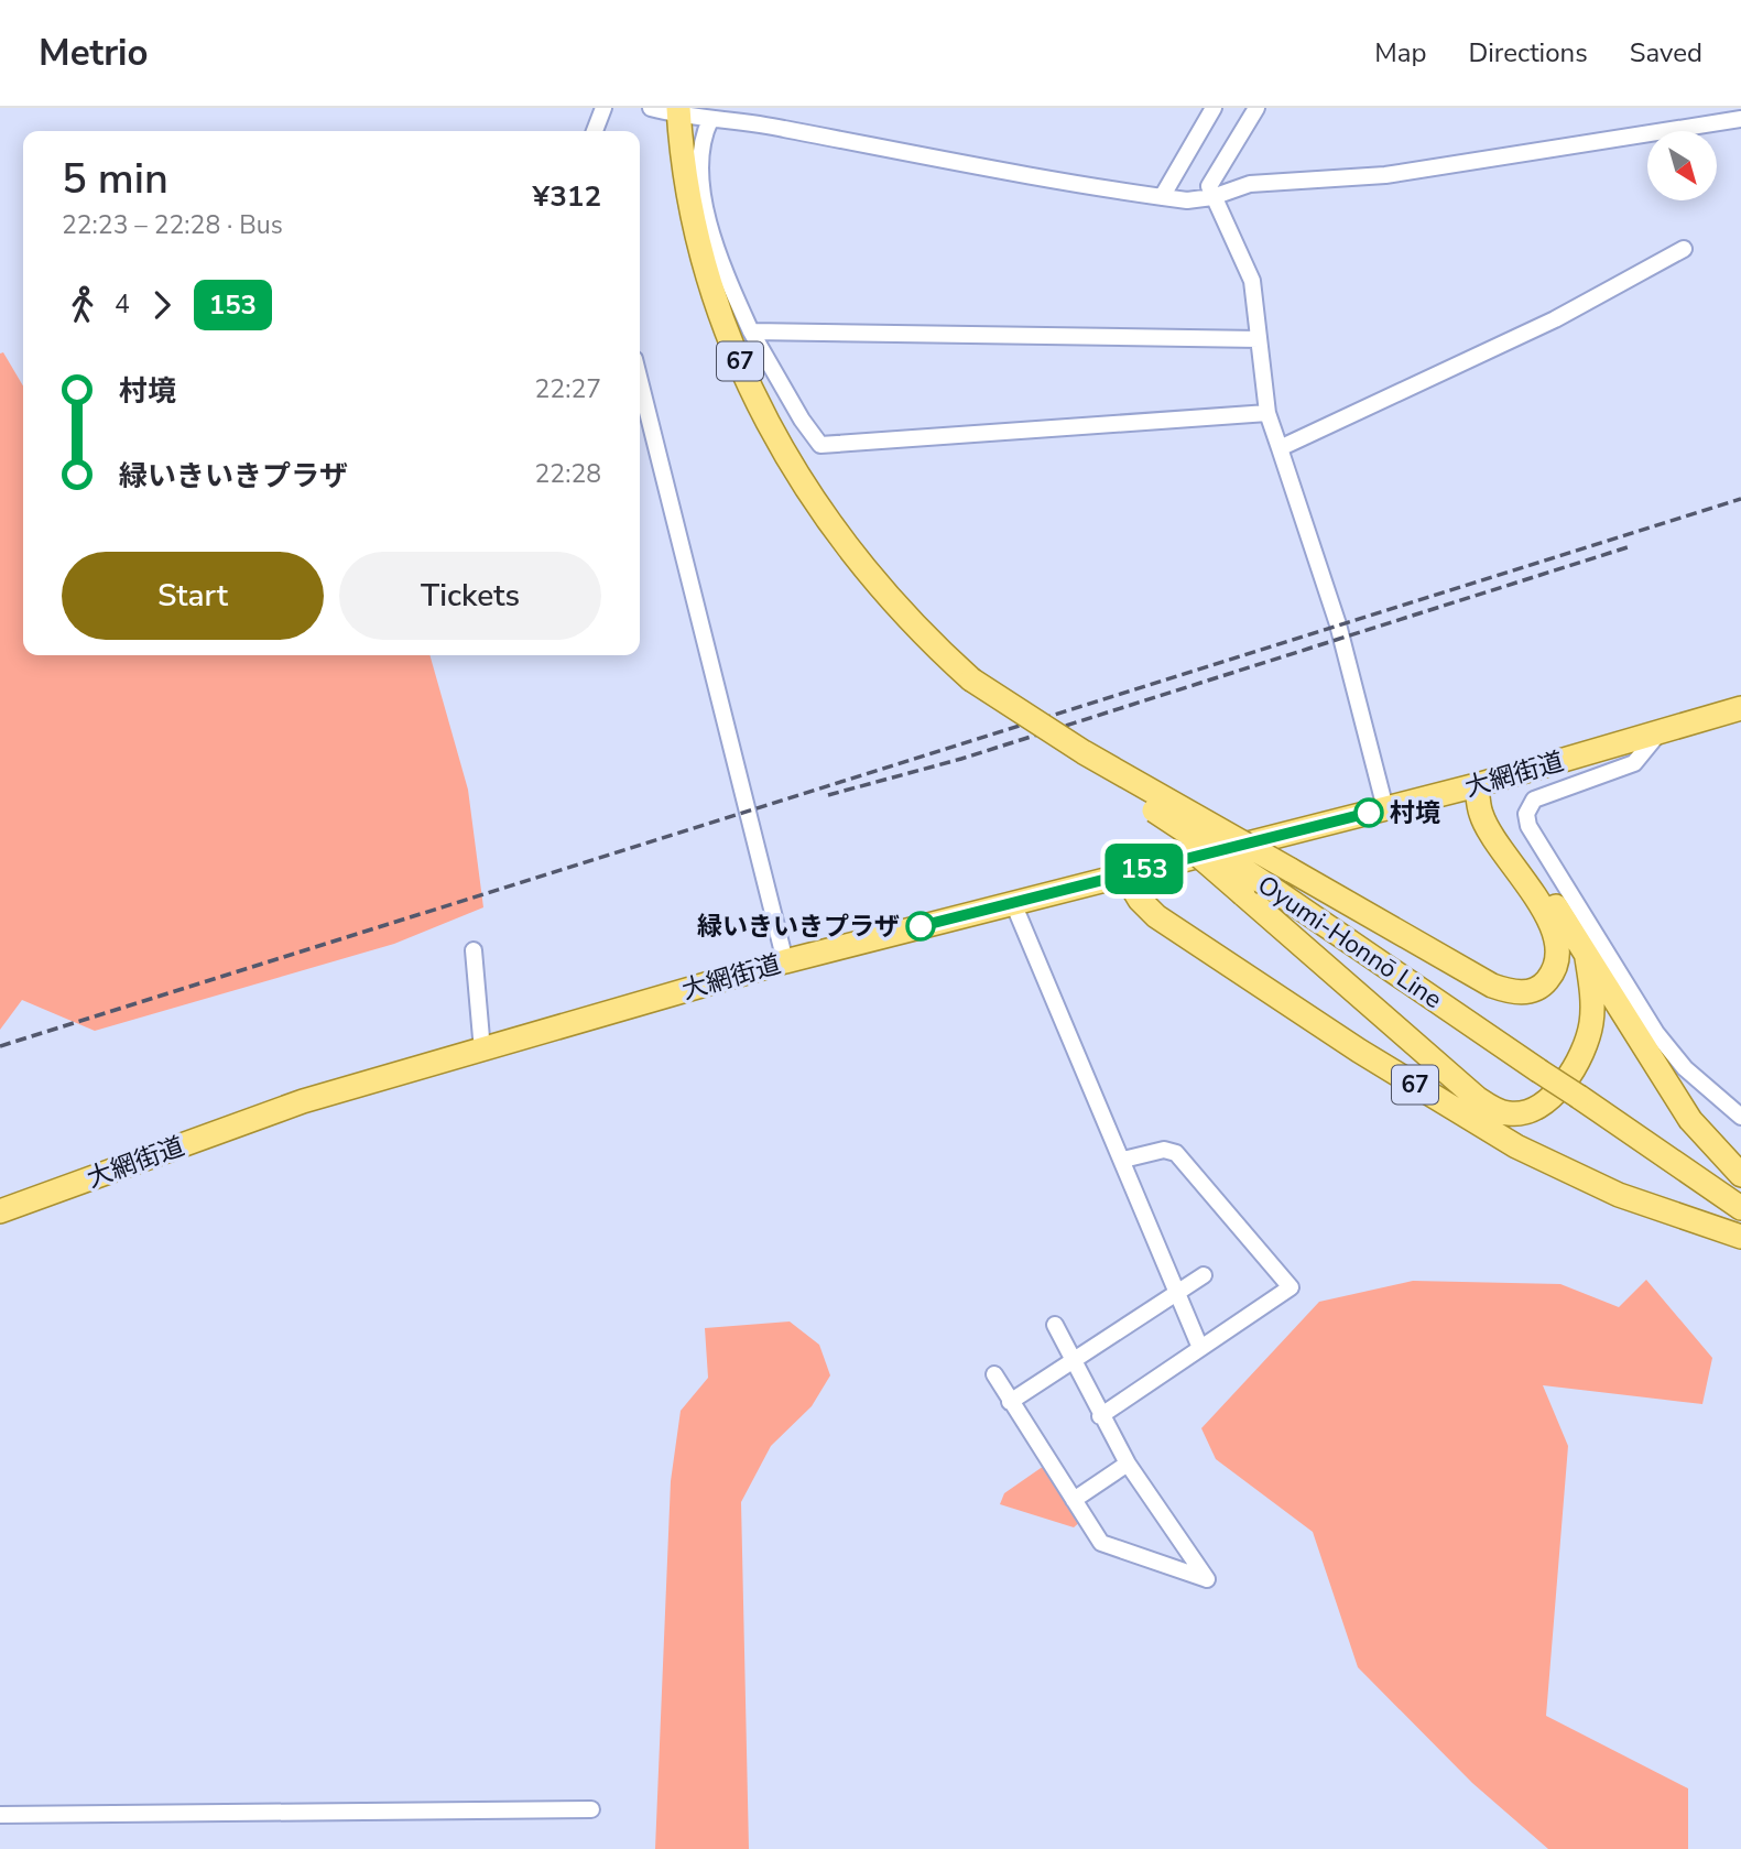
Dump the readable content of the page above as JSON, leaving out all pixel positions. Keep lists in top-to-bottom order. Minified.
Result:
{"streets":{"main road":["67","大網街道","Oyumi-Honnō Line"]},"crossings":[["67","大網街道"],["67","Oyumi-Honnō Line"]],"places":["村境","緑いきいきプラザ"],"lines":["bus line 153"],"north":"bottom right","page":{"header":"Metrio","nav":["Map","Directions","Saved"],"on_map":"153","heading":["5 min","22:23 – 22:28 · Bus","¥312"],"legs":["4","153"],"list":[{"name":"村境","value":"22:27"},{"name":"緑いきいきプラザ","value":"22:28"}],"buttons":["Start","Tickets"]}}
